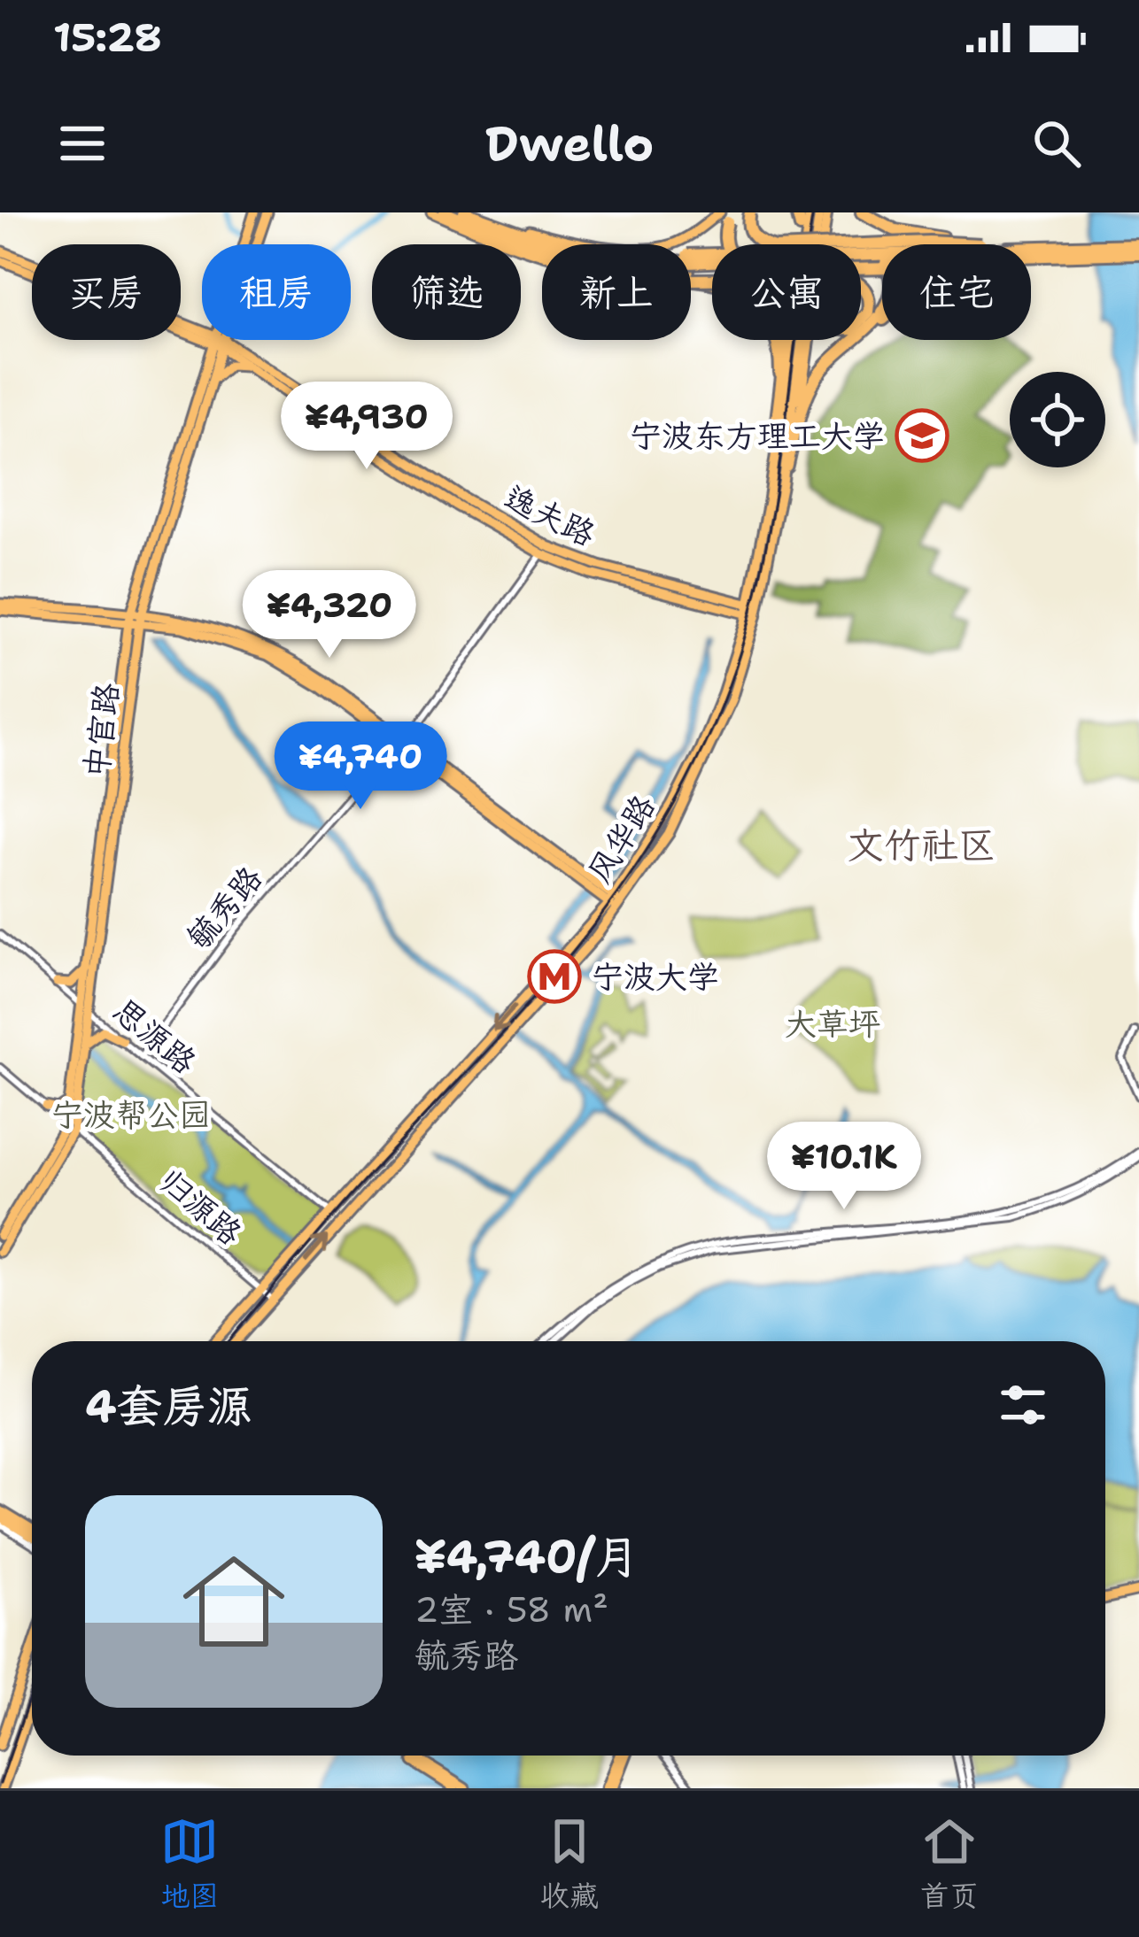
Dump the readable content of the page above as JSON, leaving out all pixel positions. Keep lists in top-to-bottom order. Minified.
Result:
{"streets":{"main road":["逸夫路","中官路","风华路"],"street":["毓秀路","思源路","归源路"]},"crossings":[["逸夫路","中官路"],["逸夫路","风华路"],["逸夫路","毓秀路"],["中官路","思源路"],["中官路","归源路"],["风华路","思源路"],["风华路","归源路"],["毓秀路","思源路"]],"districts":["文竹社区"],"parks":["大草坪","宁波帮公园"],"places":{"school or university":["宁波东方理工大学"],"metro station":["宁波大学"]},"page":{"status":"15:28","header":"Dwello","chip":["买房","租房","筛选","新上","公寓","住宅"],"price":["¥4,930","¥4,320","¥4,740","¥10.1K"],"heading":"4套房源","list":[{"name":"¥4,740/月","note":"2室 · 58 m² · 毓秀路"}],"tabs":["地图","收藏","首页"]}}
